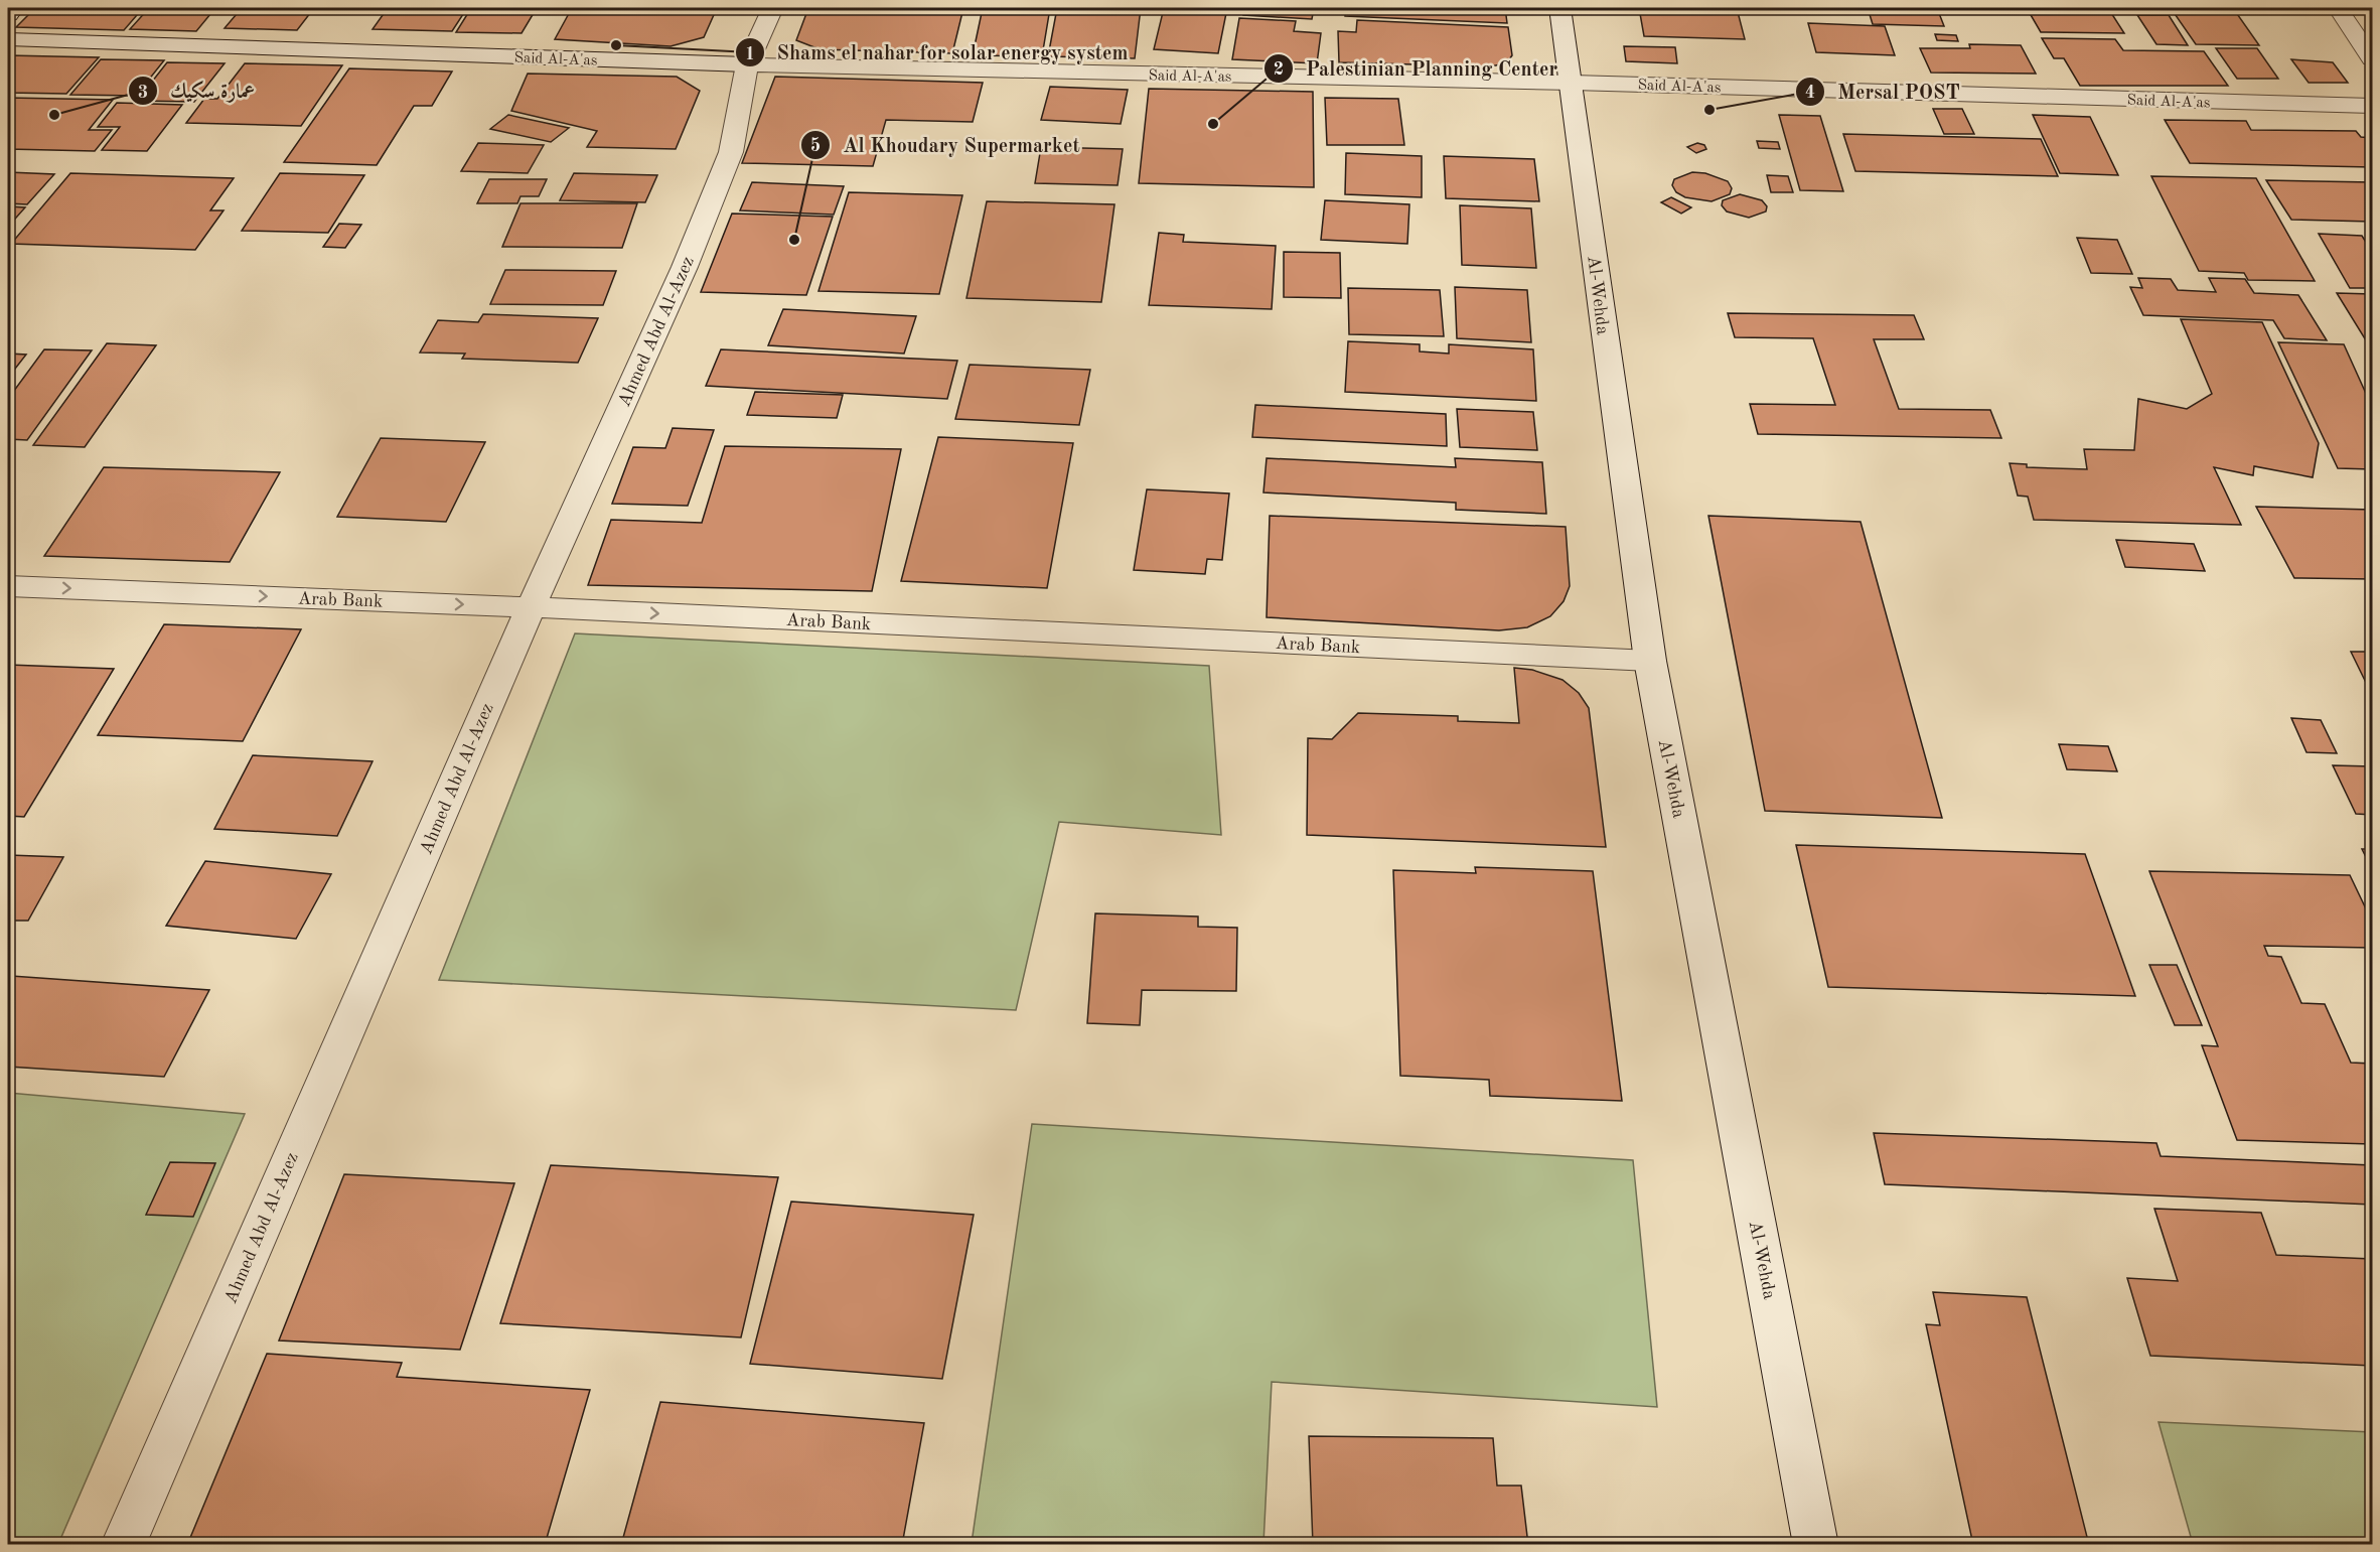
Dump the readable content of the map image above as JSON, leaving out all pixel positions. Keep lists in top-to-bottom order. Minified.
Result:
{"streets":{"street":["Said Al-A'as","Al-Wehda","Ahmed Abd Al-Azez","Arab Bank"]},"crossings":[["Said Al-A'as","Al-Wehda"],["Said Al-A'as","Ahmed Abd Al-Azez"],["Al-Wehda","Arab Bank"],["Ahmed Abd Al-Azez","Arab Bank"]],"one_way":["Arab Bank"],"places":["Shams el nahar for solar energy system","Mersal POST","عمارة سكيك","Palestinian Planning Center","Al Khoudary Supermarket"]}
